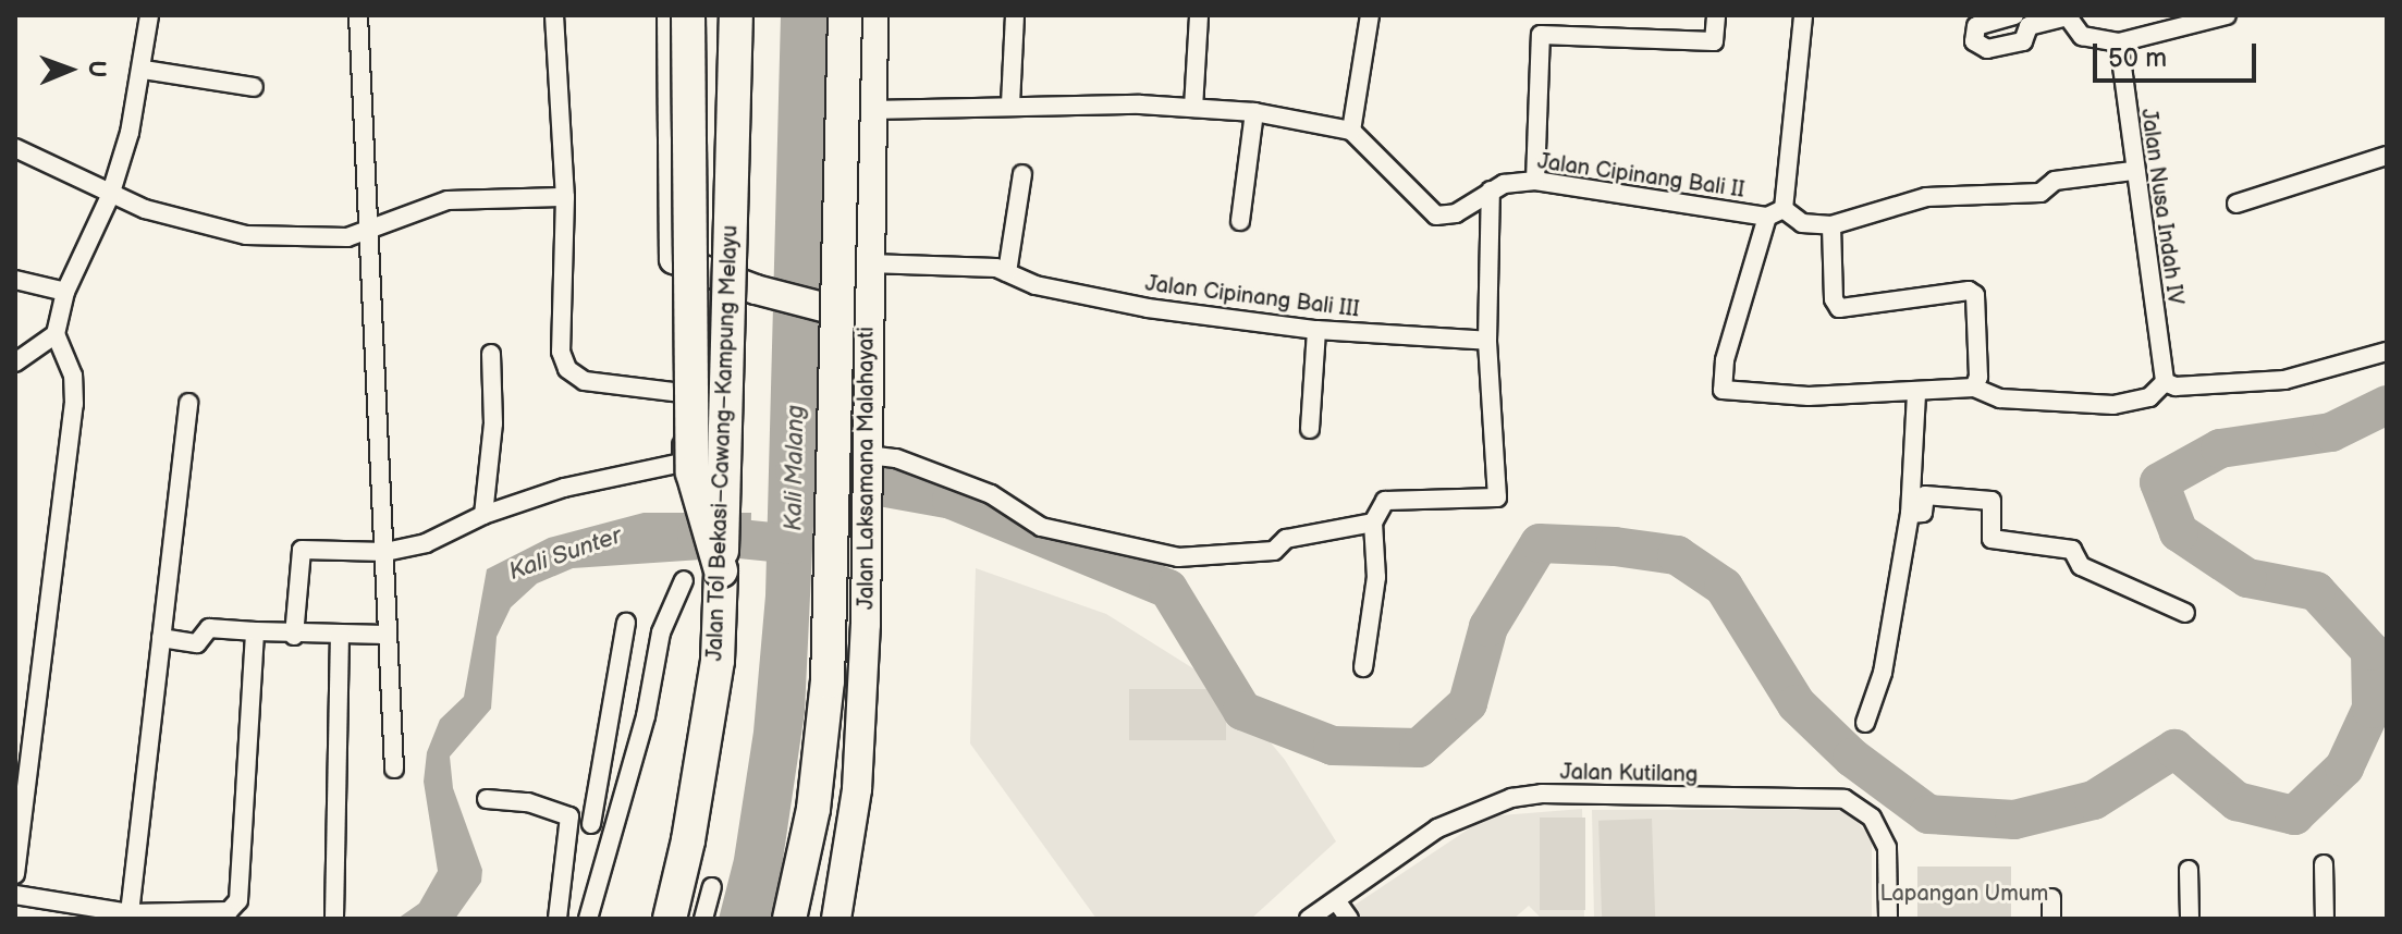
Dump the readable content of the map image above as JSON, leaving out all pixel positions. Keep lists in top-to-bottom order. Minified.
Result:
{"streets":{"highway":["Jalan Tol Bekasi–Cawang–Kampung Melayu"],"main road":["Jalan Laksamana Malahayati"],"street":["Jalan Cipinang Bali II","Jalan Nusa Indah IV","Jalan Cipinang Bali III","Jalan Kutilang"]},"crossings":[["Jalan Cipinang Bali III","Jalan Laksamana Malahayati"]],"water":["Kali Malang","Kali Sunter"],"parks":["Lapangan Umum"],"scale_bar":"50 m","north":"right"}
